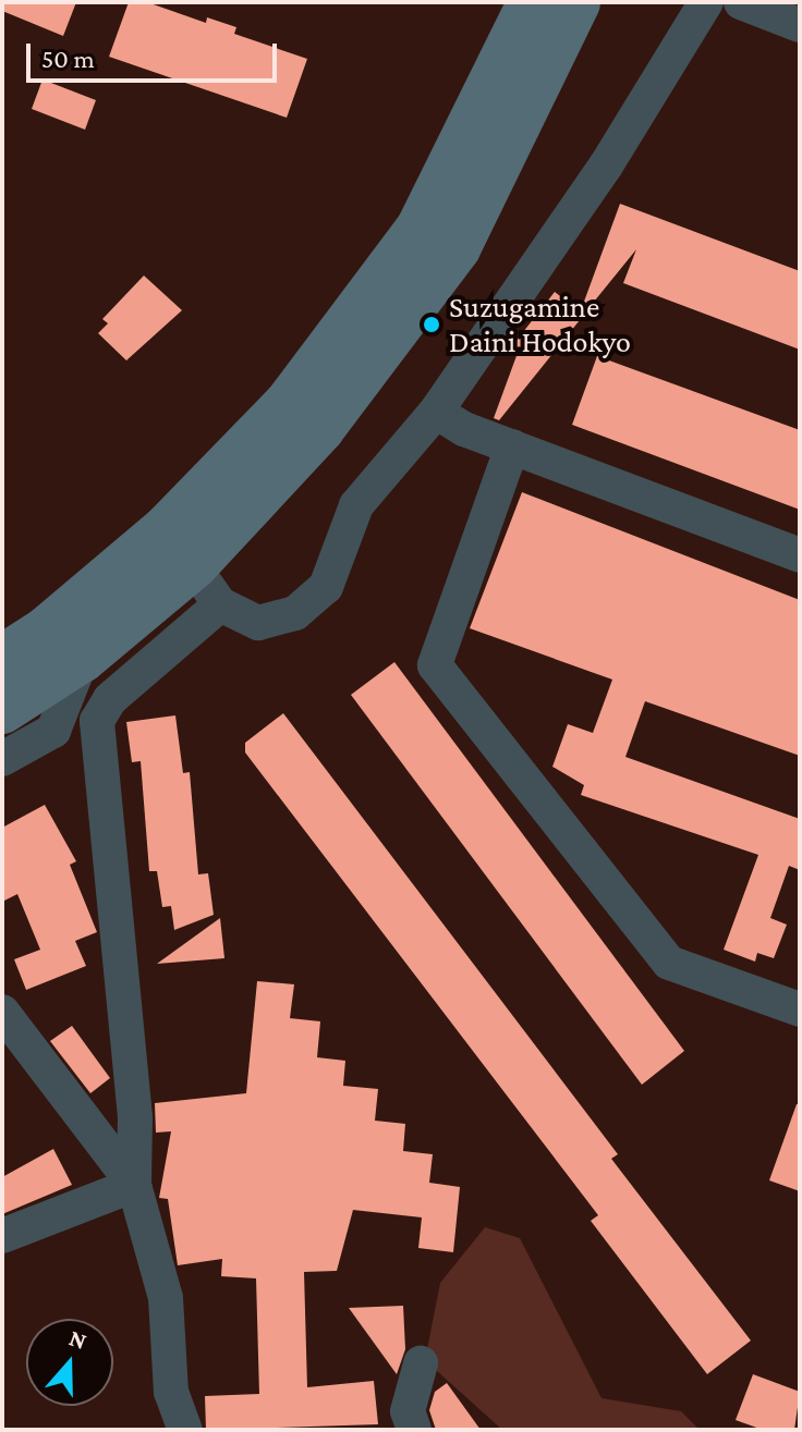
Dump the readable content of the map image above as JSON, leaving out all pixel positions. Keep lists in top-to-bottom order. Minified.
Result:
{"places":["Suzugamine Daini Hodokyo"],"scale_bar":"50 m","north":"top"}
